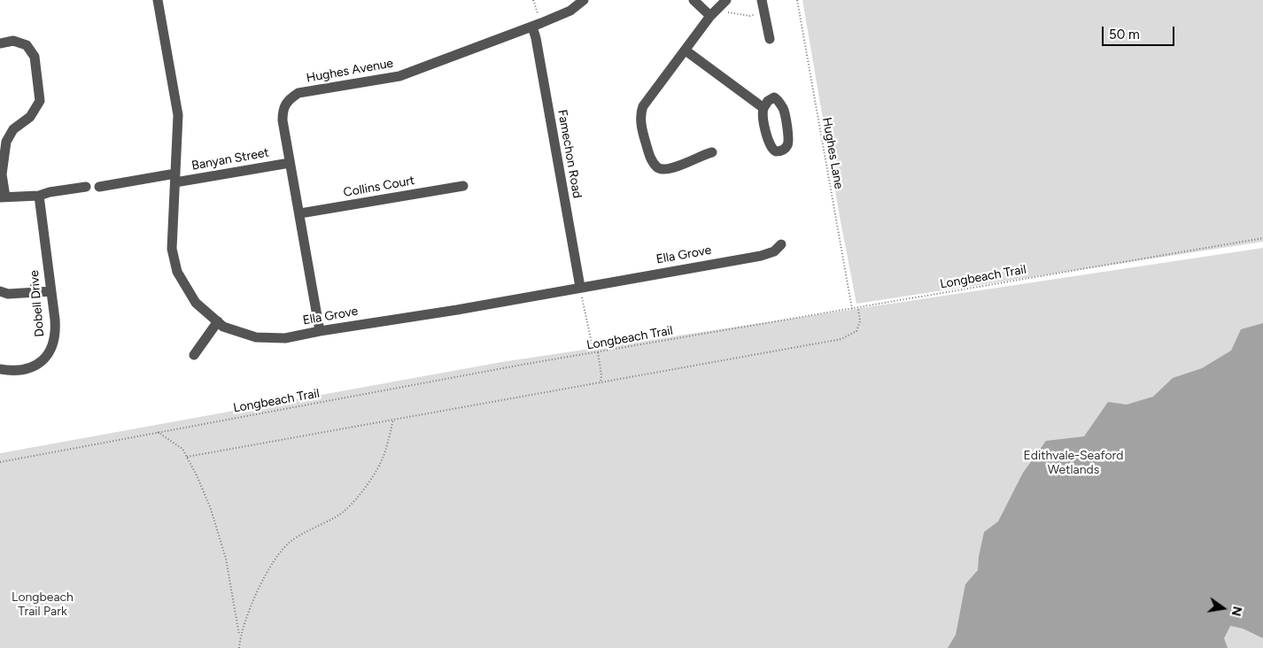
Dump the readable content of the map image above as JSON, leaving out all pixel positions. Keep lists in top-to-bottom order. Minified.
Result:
{"streets":{"street":["Hughes Avenue","Famechon Road","Banyan Street","Collins Court","Ella Grove","Dobell Drive"],"path":["Hughes Lane","Longbeach Trail"]},"crossings":[["Hughes Avenue","Famechon Road"],["Hughes Avenue","Banyan Street"],["Hughes Avenue","Collins Court"],["Hughes Avenue","Ella Grove"],["Hughes Lane","Longbeach Trail"],["Famechon Road","Ella Grove"],["Banyan Street","Ella Grove"]],"parks":["Edithvale-Seaford Wetlands","Longbeach Trail Park"],"scale_bar":"50 m","north":"right"}
